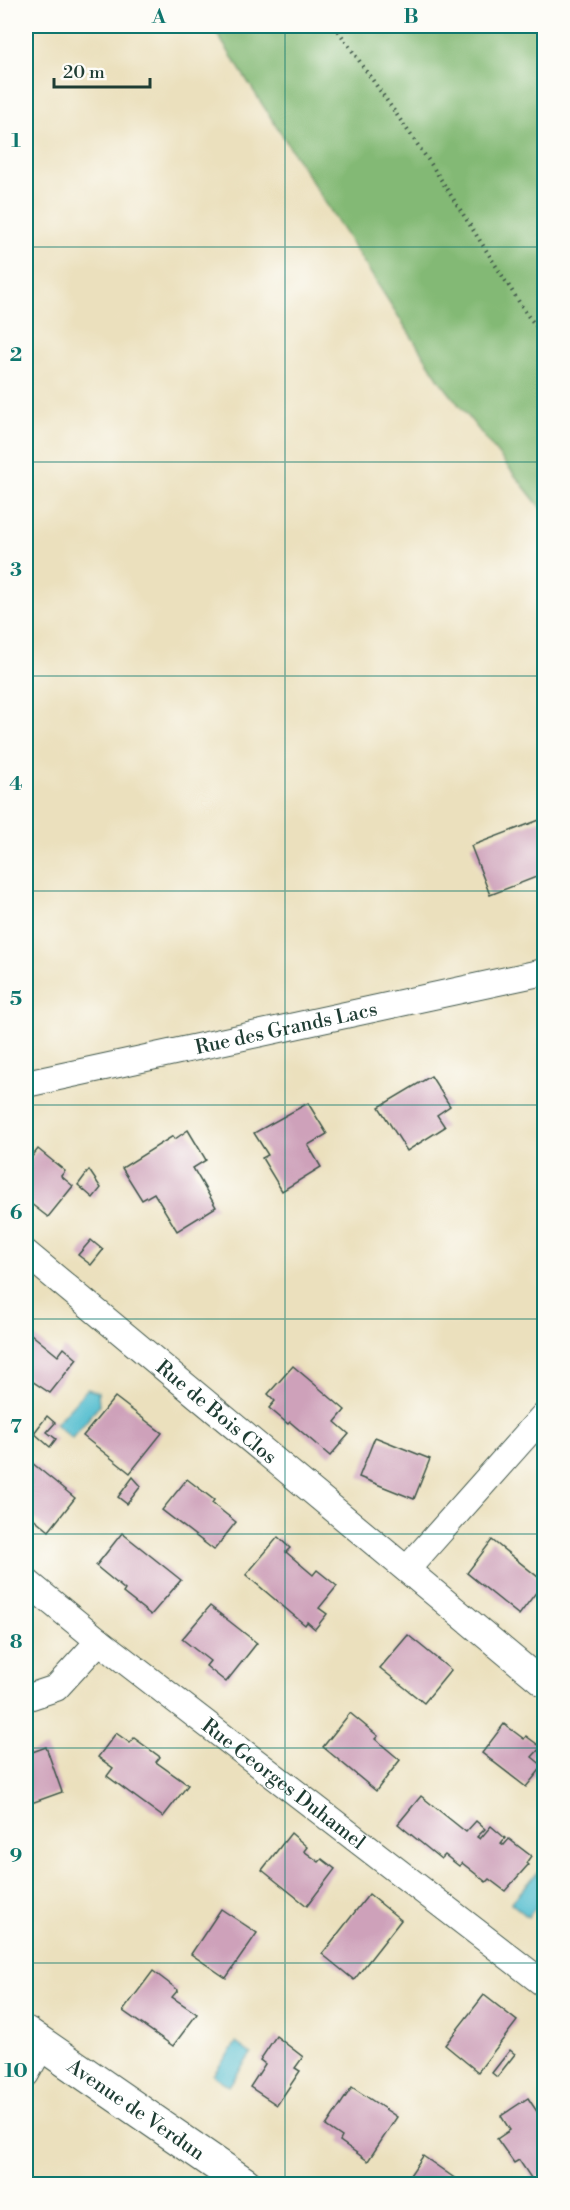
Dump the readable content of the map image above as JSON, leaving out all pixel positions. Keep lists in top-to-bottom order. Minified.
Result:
{"streets":{"main road":["Avenue de Verdun"],"street":["Rue des Grands Lacs","Rue de Bois Clos","Rue Georges Duhamel"]},"scale_bar":"20 m","grid":{"columns":["A","B"],"rows":["1","2","3","4","5","6","7","8","9","10"]}}
